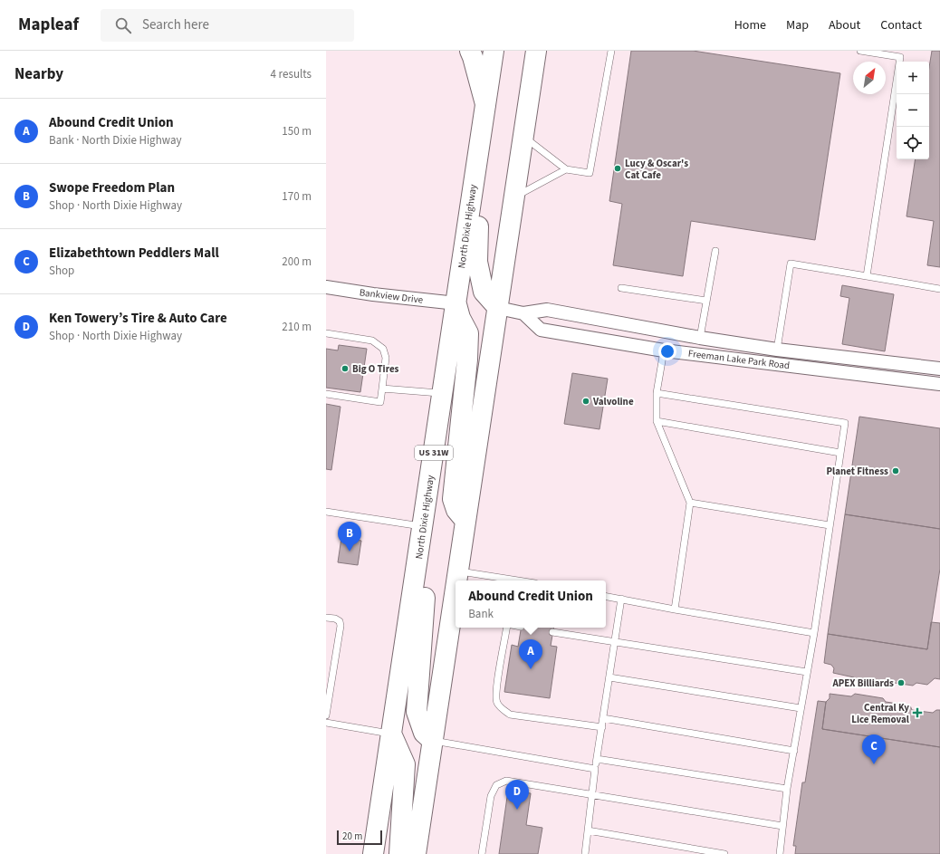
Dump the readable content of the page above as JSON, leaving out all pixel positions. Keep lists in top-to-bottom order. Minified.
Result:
{"streets":{"main road":["North Dixie Highway","US 31W"],"street":["Bankview Drive","Freeman Lake Park Road"]},"crossings":[["North Dixie Highway","Bankview Drive"]],"places":{"other":["Lucy & Oscar's Cat Cafe","Big O Tires","Valvoline","Planet Fitness","APEX Billiards"],"health":["Central Ky Lice Removal"]},"scale_bar":"20 m","north":"top right","page":{"header":"Mapleaf","search":"Search here","nav":["Home","Map","About","Contact"],"heading":["Nearby","4 results"],"map_buttons":["+","−"],"list":[{"mark":"A","name":"Abound Credit Union","note":"Bank · North Dixie Highway","value":"150 m"},{"mark":"B","name":"Swope Freedom Plan","note":"Shop · North Dixie Highway","value":"170 m"},{"mark":"C","name":"Elizabethtown Peddlers Mall","note":"Shop","value":"200 m"},{"mark":"D","name":"Ken Towery’s Tire & Auto Care","note":"Shop · North Dixie Highway","value":"210 m"}],"pins":["B","A","C","D"],"popup":["Abound Credit Union","Bank"],"scale":"20 m"}}
